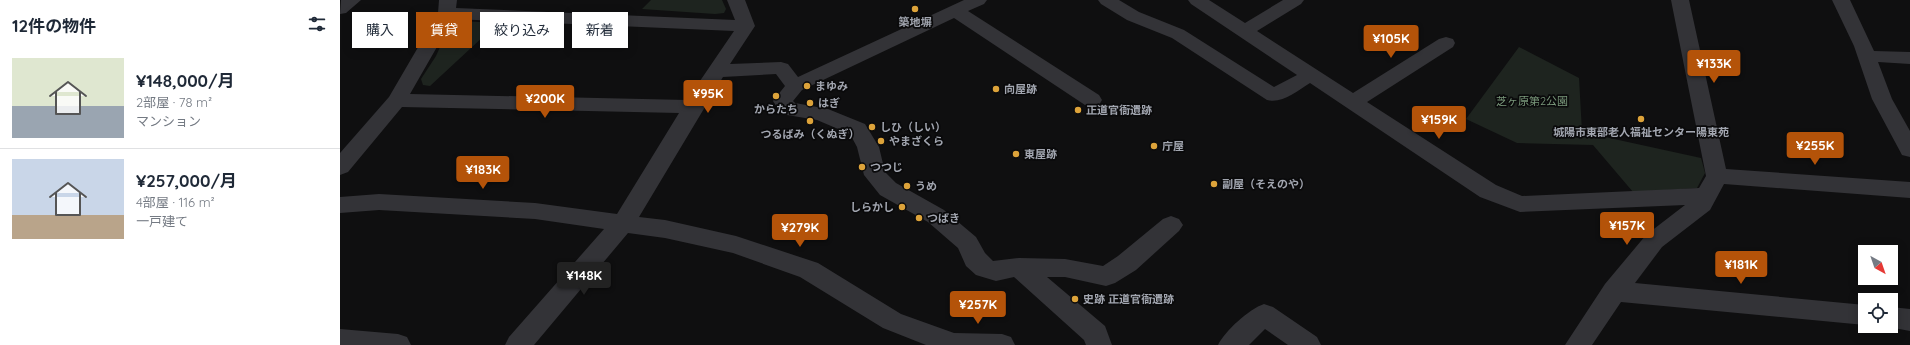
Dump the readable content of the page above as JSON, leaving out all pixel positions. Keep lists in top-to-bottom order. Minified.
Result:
{"parks":["芝ヶ原第2公園"],"places":["築地塀","まゆみ","向屋跡","からたち","はぎ","正道官衙遺跡","城陽市東部老人福祉センター陽東苑","つるばみ（くぬぎ）","しひ（しい）","やまざくら","庁屋","東屋跡","つつじ","副屋（そえのや）","うめ","しらかし","つばき","史跡 正道官衙遺跡"],"north":"bottom right","page":{"heading":"12件の物件","chip":["購入","賃貸","絞り込み","新着"],"price":["¥105K","¥133K","¥95K","¥200K","¥159K","¥255K","¥183K","¥157K","¥279K","¥181K","¥148K","¥257K"],"list":[{"name":"¥148,000/月","note":"2部屋 · 78 m² · マンション"},{"name":"¥257,000/月","note":"4部屋 · 116 m² · 一戸建て"}]}}
